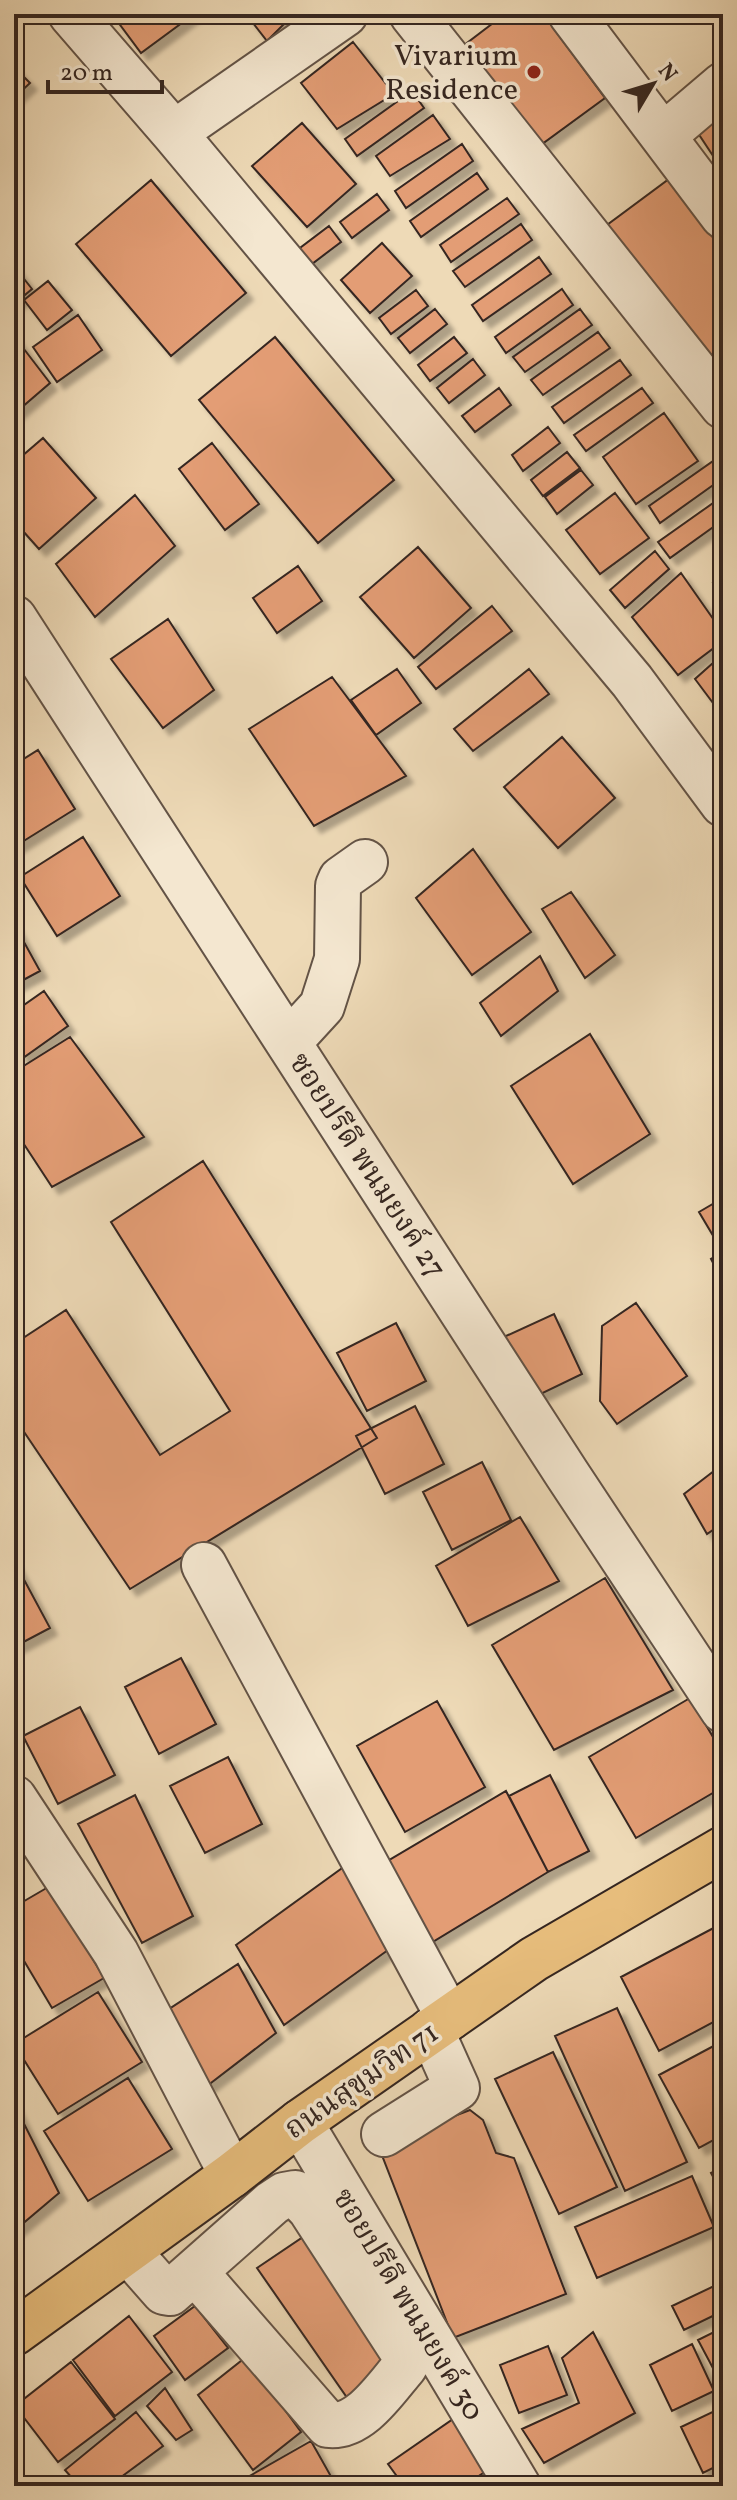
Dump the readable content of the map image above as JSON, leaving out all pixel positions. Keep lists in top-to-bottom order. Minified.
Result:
{"streets":{"main road":["ถนนสุขุมวิท 71"],"street":["ซอยปรีดี พนมยงค์ 27","ซอยปรีดี พนมยงค์ 30"]},"crossings":[["ถนนสุขุมวิท 71","ซอยปรีดี พนมยงค์ 30"]],"places":["Vivarium Residence"],"scale_bar":"20 m","north":"top right"}
